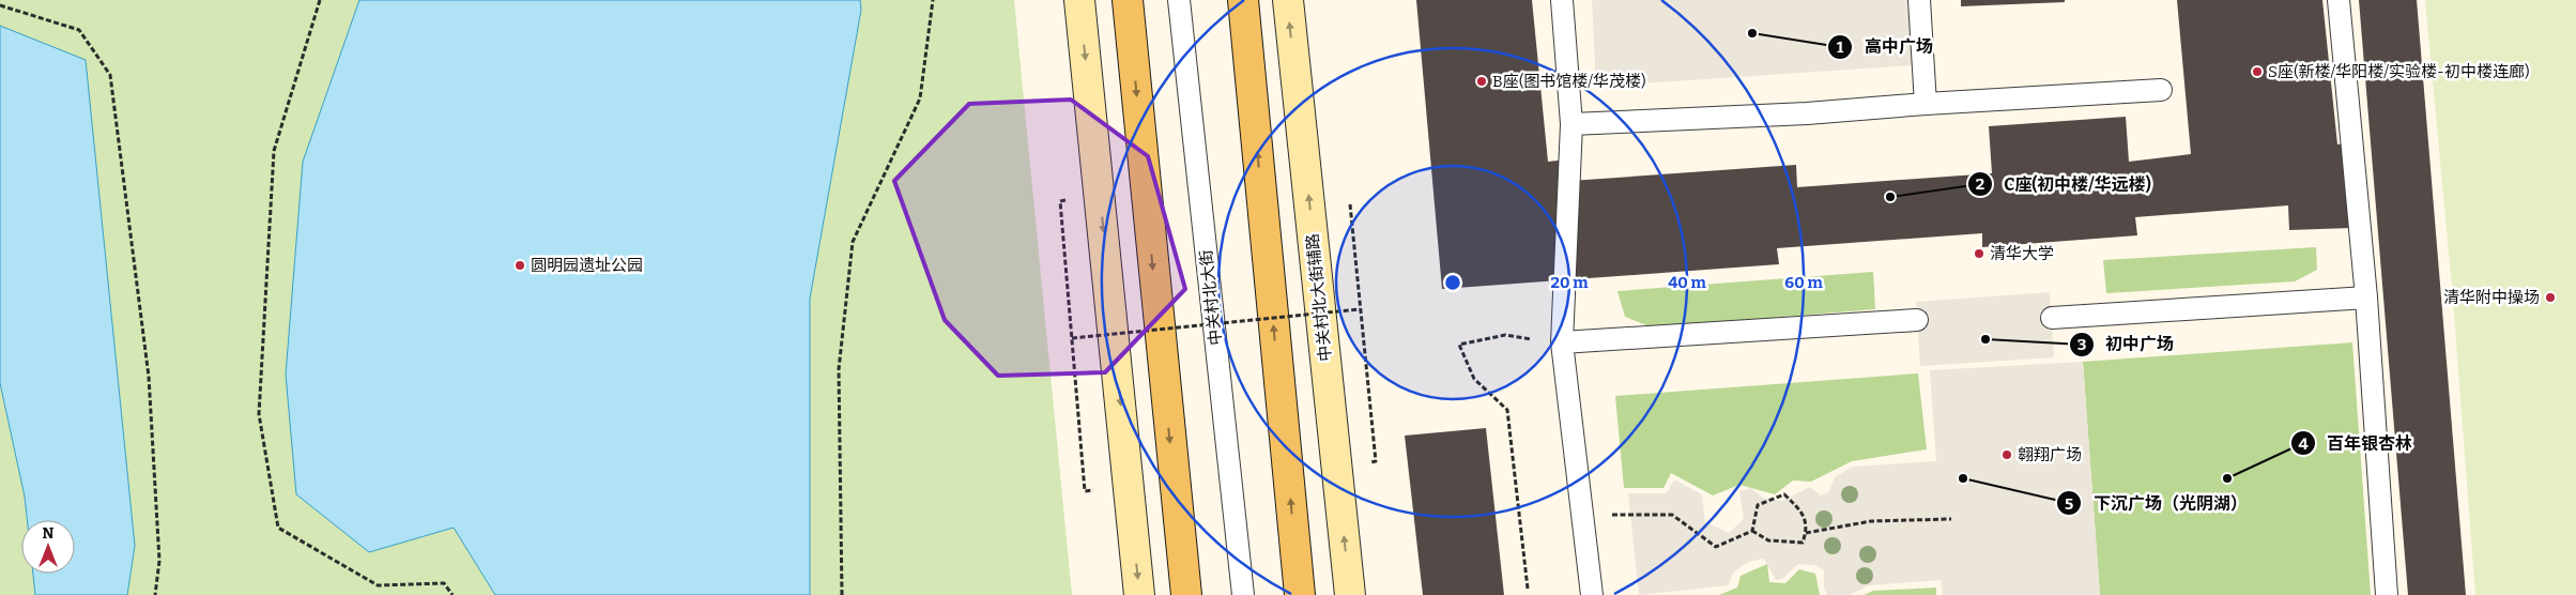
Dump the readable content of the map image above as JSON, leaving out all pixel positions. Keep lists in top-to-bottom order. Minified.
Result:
{"streets":{"street":["中关村北大街辅路"],"lane":["中关村北大街"]},"places":["高中广场","S座(新楼/华阳楼/实验楼-初中楼连廊)","B座(图书馆楼/华茂楼)","C座(初中楼/华远楼)","清华大学","圆明园遗址公园","清华附中操场","初中广场","翱翔广场","下沉广场（光阴湖）","百年银杏林"],"north":"top","rings":["20 m","40 m","60 m"]}
